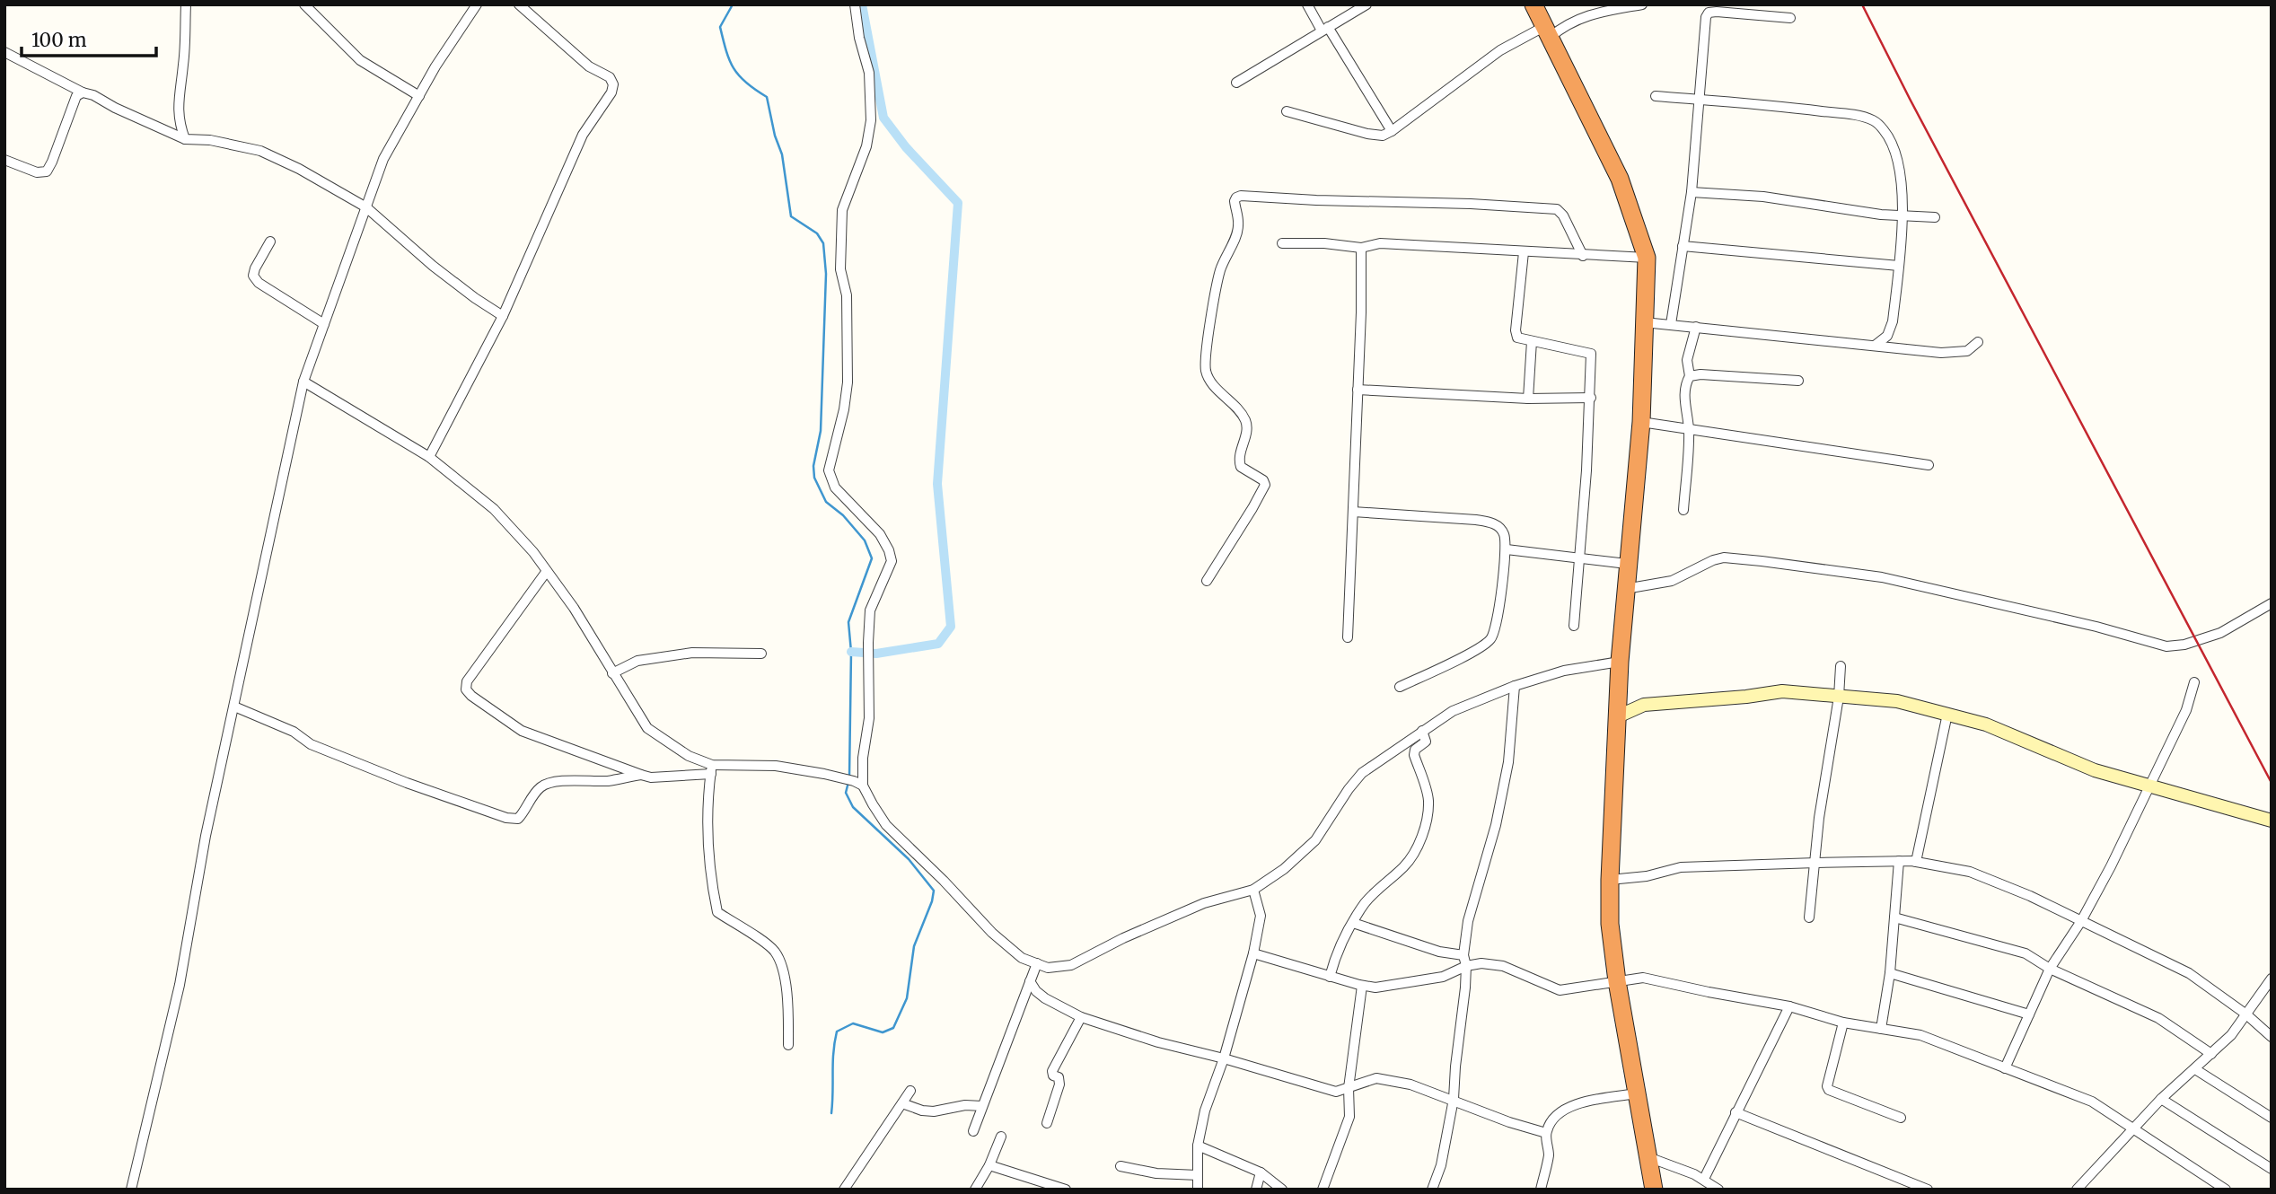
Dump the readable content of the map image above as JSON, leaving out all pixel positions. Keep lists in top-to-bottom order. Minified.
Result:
{"scale_bar":"100 m"}
